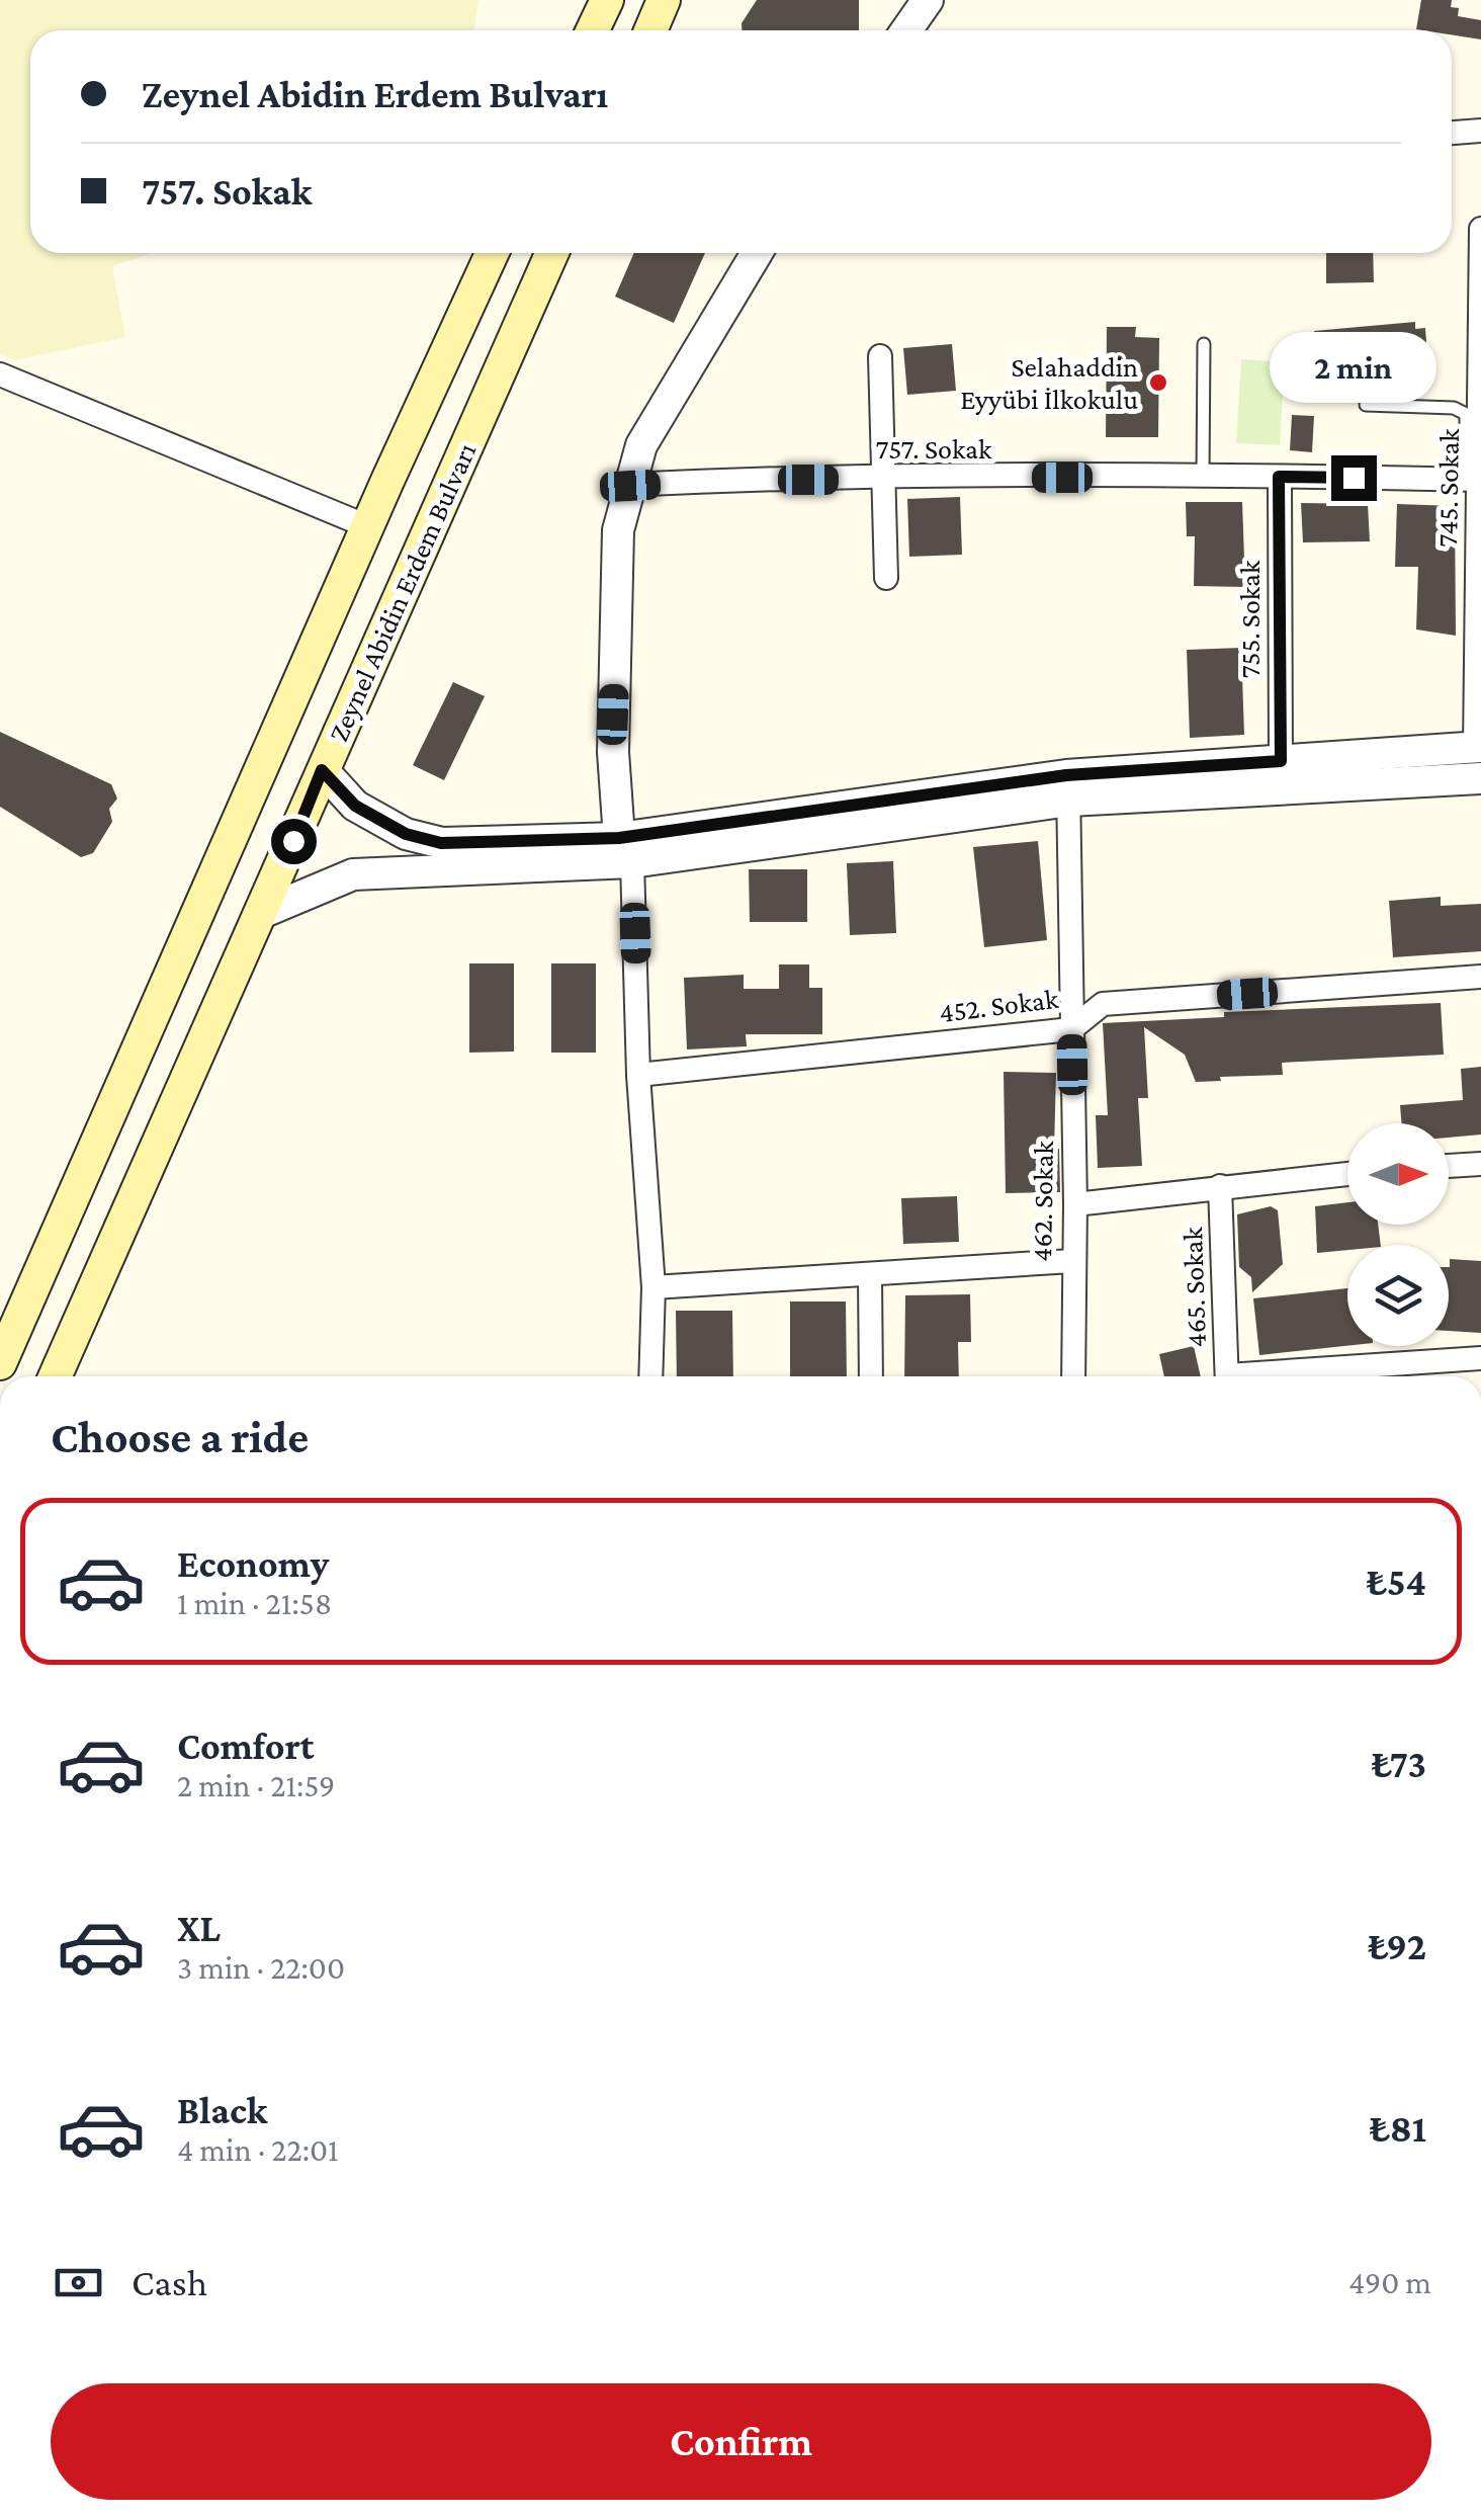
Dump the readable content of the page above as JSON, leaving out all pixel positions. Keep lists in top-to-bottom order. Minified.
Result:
{"streets":{"main road":["Zeynel Abidin Erdem Bulvarı"],"street":["757. Sokak","745. Sokak","755. Sokak","452. Sokak","462. Sokak","465. Sokak"]},"crossings":[["757. Sokak","745. Sokak"],["757. Sokak","755. Sokak"],["452. Sokak","462. Sokak"]],"places":["Selahaddin Eyyübi İlkokulu"],"north":"right","page":{"banner":["Zeynel Abidin Erdem Bulvarı","757. Sokak"],"bubble":"2 min","heading":"Choose a ride","list":[{"name":"Economy","note":"1 min · 21:58","value":"₺54"},{"name":"Comfort","note":"2 min · 21:59","value":"₺73"},{"name":"XL","note":"3 min · 22:00","value":"₺92"},{"name":"Black","note":"4 min · 22:01","value":"₺81"}],"pay":["Cash","490 m"],"buttons":"Confirm"}}
